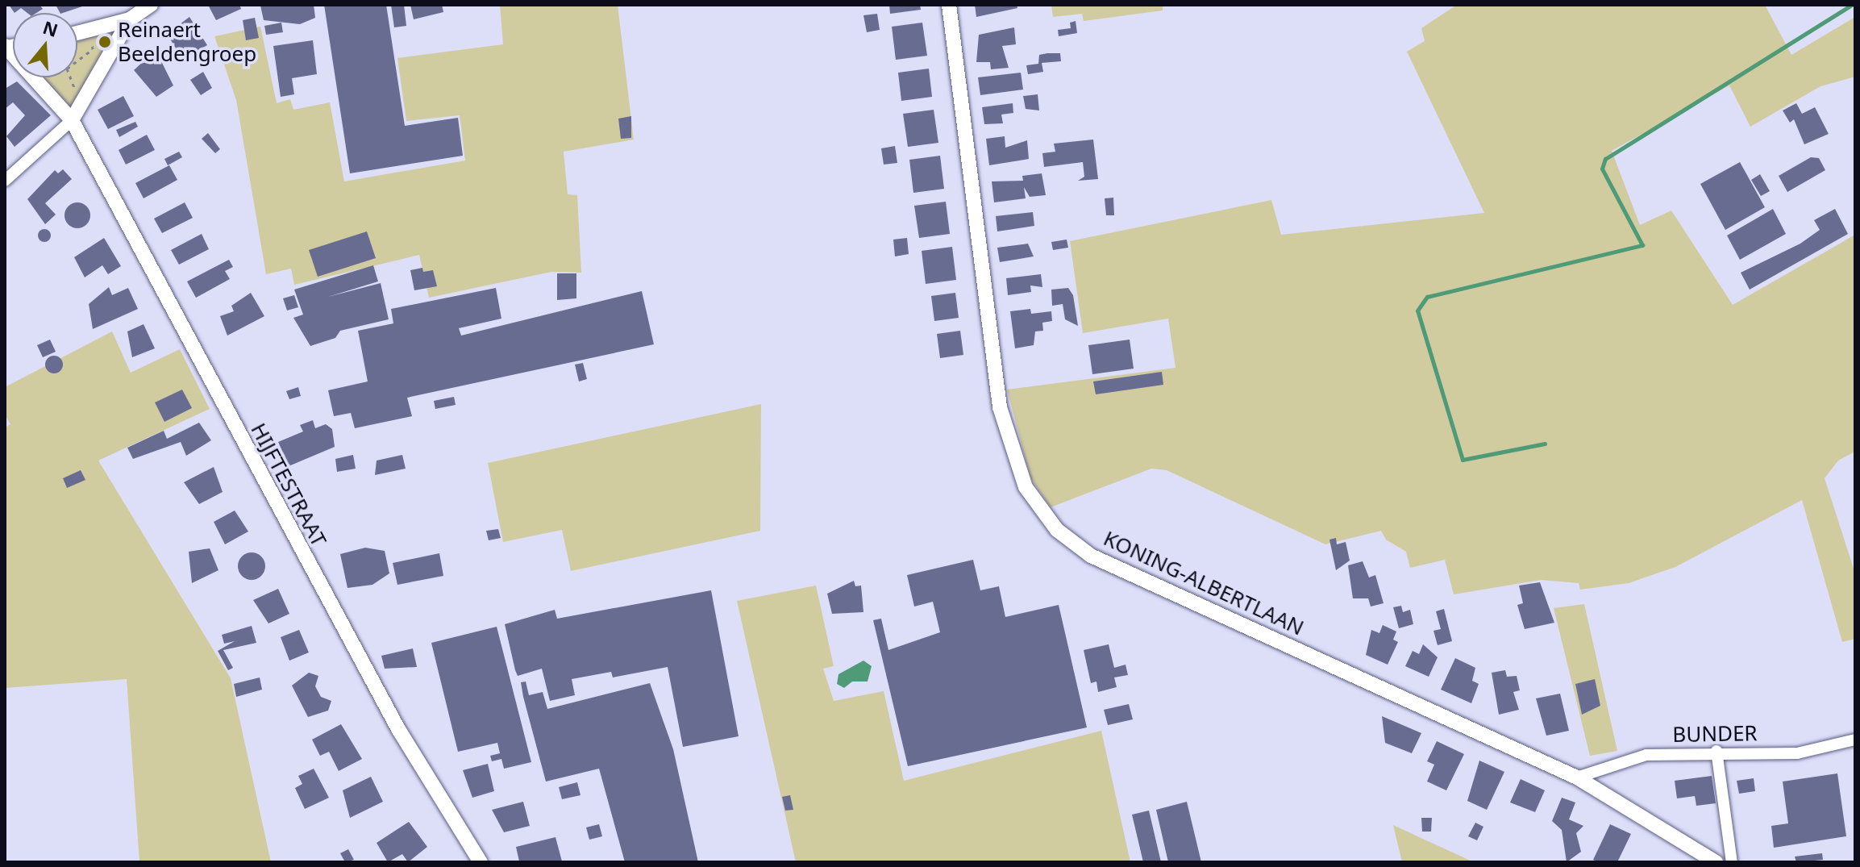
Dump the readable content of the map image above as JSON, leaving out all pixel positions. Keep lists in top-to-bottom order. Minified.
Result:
{"streets":{"street":["HIJFTESTRAAT","KONING-ALBERTLAAN","BUNDER"]},"crossings":[["KONING-ALBERTLAAN","BUNDER"]],"places":["Reinaert Beeldengroep"],"north":"top"}
